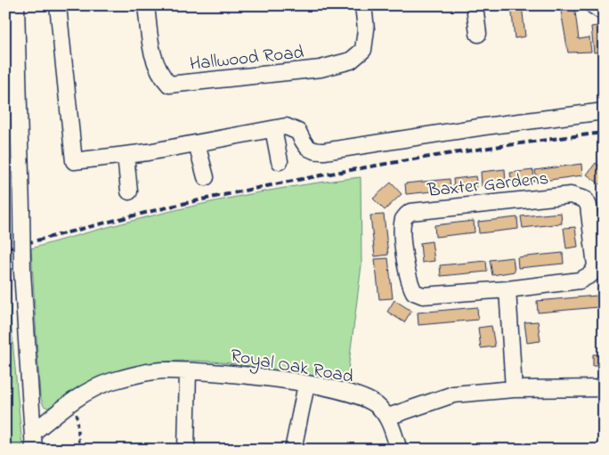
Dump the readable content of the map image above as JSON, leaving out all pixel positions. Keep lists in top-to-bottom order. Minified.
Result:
{"streets":{"street":["Hallwood Road","Baxter Gardens","Royal Oak Road"]}}
